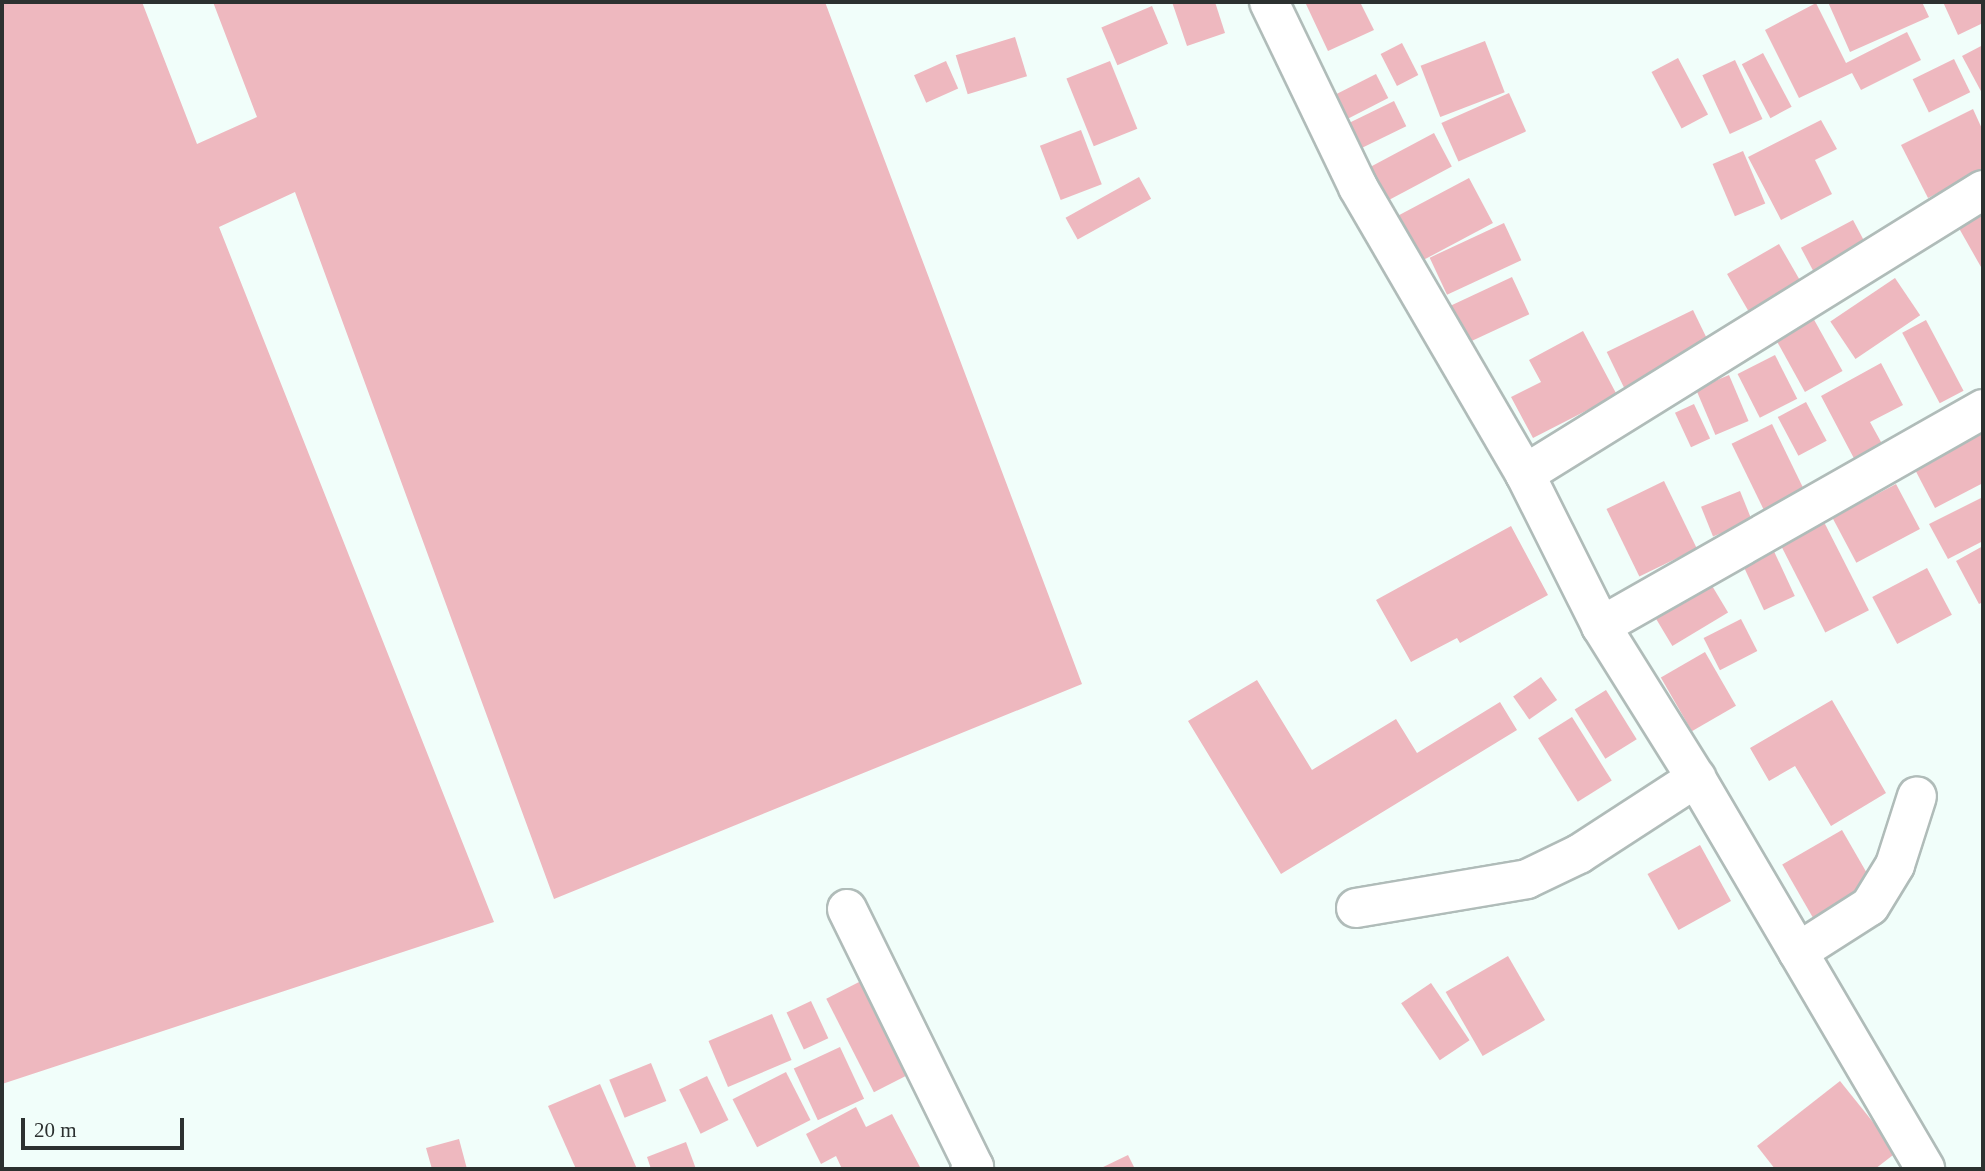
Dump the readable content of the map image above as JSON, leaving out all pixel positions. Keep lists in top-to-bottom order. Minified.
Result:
{"scale_bar":"20 m"}
